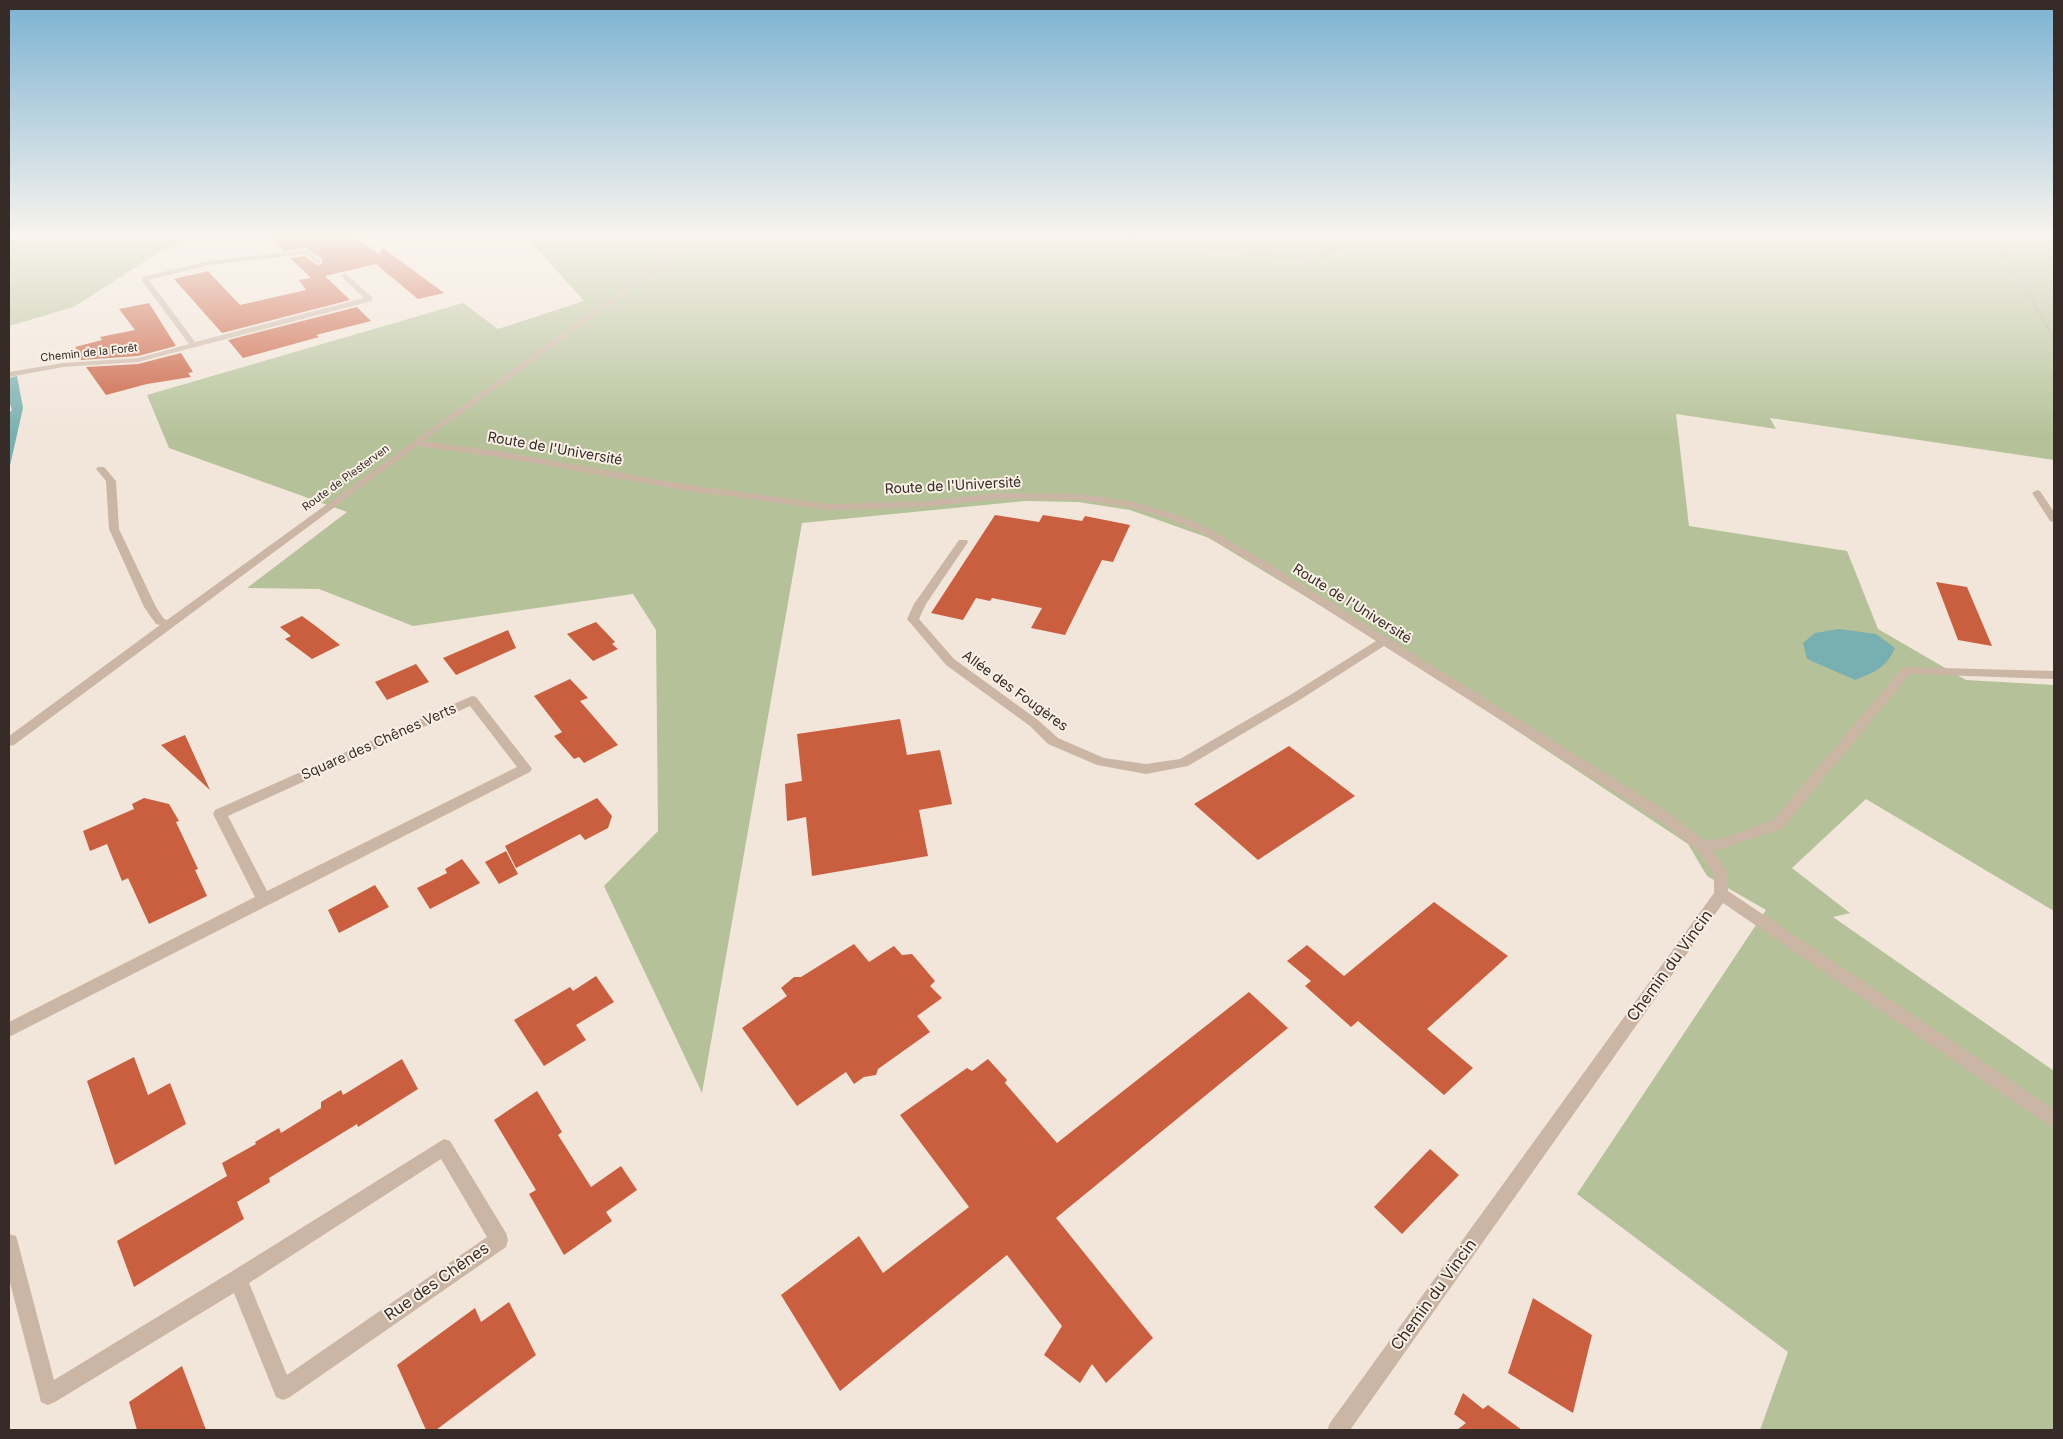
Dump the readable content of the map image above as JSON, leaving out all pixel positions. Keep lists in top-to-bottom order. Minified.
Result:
{"streets":{"street":["Chemin de la Forêt","Route de l'Université","Route de Plesterven","Allée des Fougères","Square des Chênes Verts","Chemin du Vincin","Rue des Chênes"]},"crossings":[["Route de l'Université","Route de Plesterven"],["Route de l'Université","Allée des Fougères"]]}
